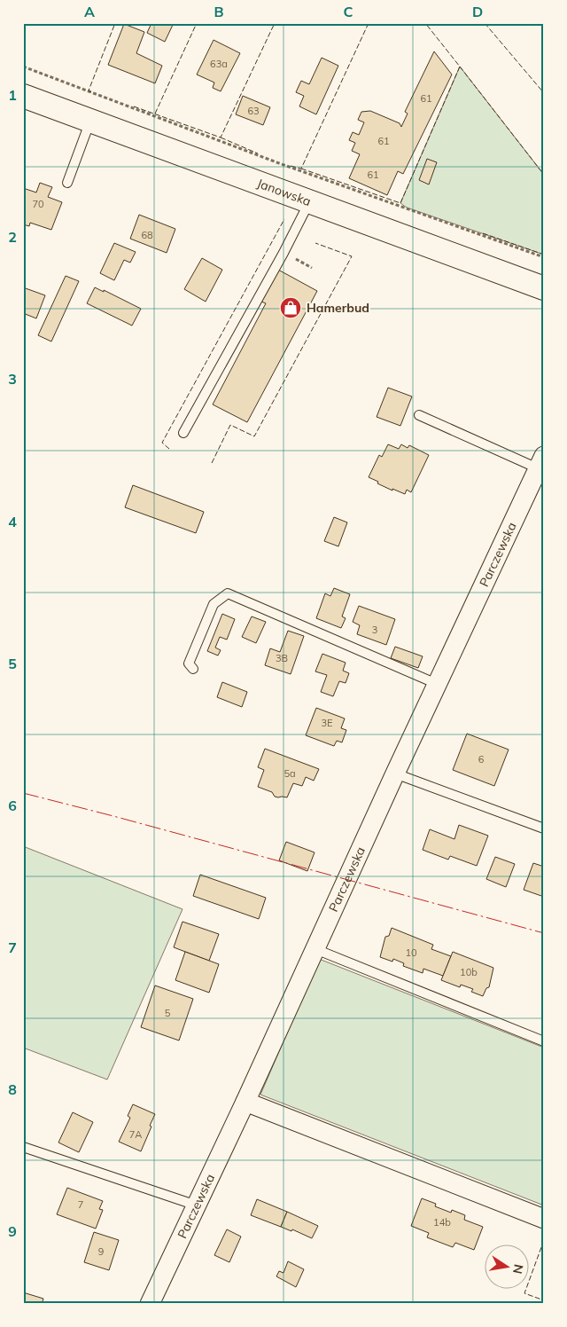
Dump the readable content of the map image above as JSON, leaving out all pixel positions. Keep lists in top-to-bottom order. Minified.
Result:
{"streets":{"street":["Janowska","Parczewska"]},"places":{"shop":["Hamerbud"]},"house_numbers":["63a","61","63","61","61","70","68","3","3B","3E","6","5a","10","10b","5","7A","7","14b","9"],"north":"right","grid":{"columns":["A","B","C","D"],"rows":["1","2","3","4","5","6","7","8","9"]}}
